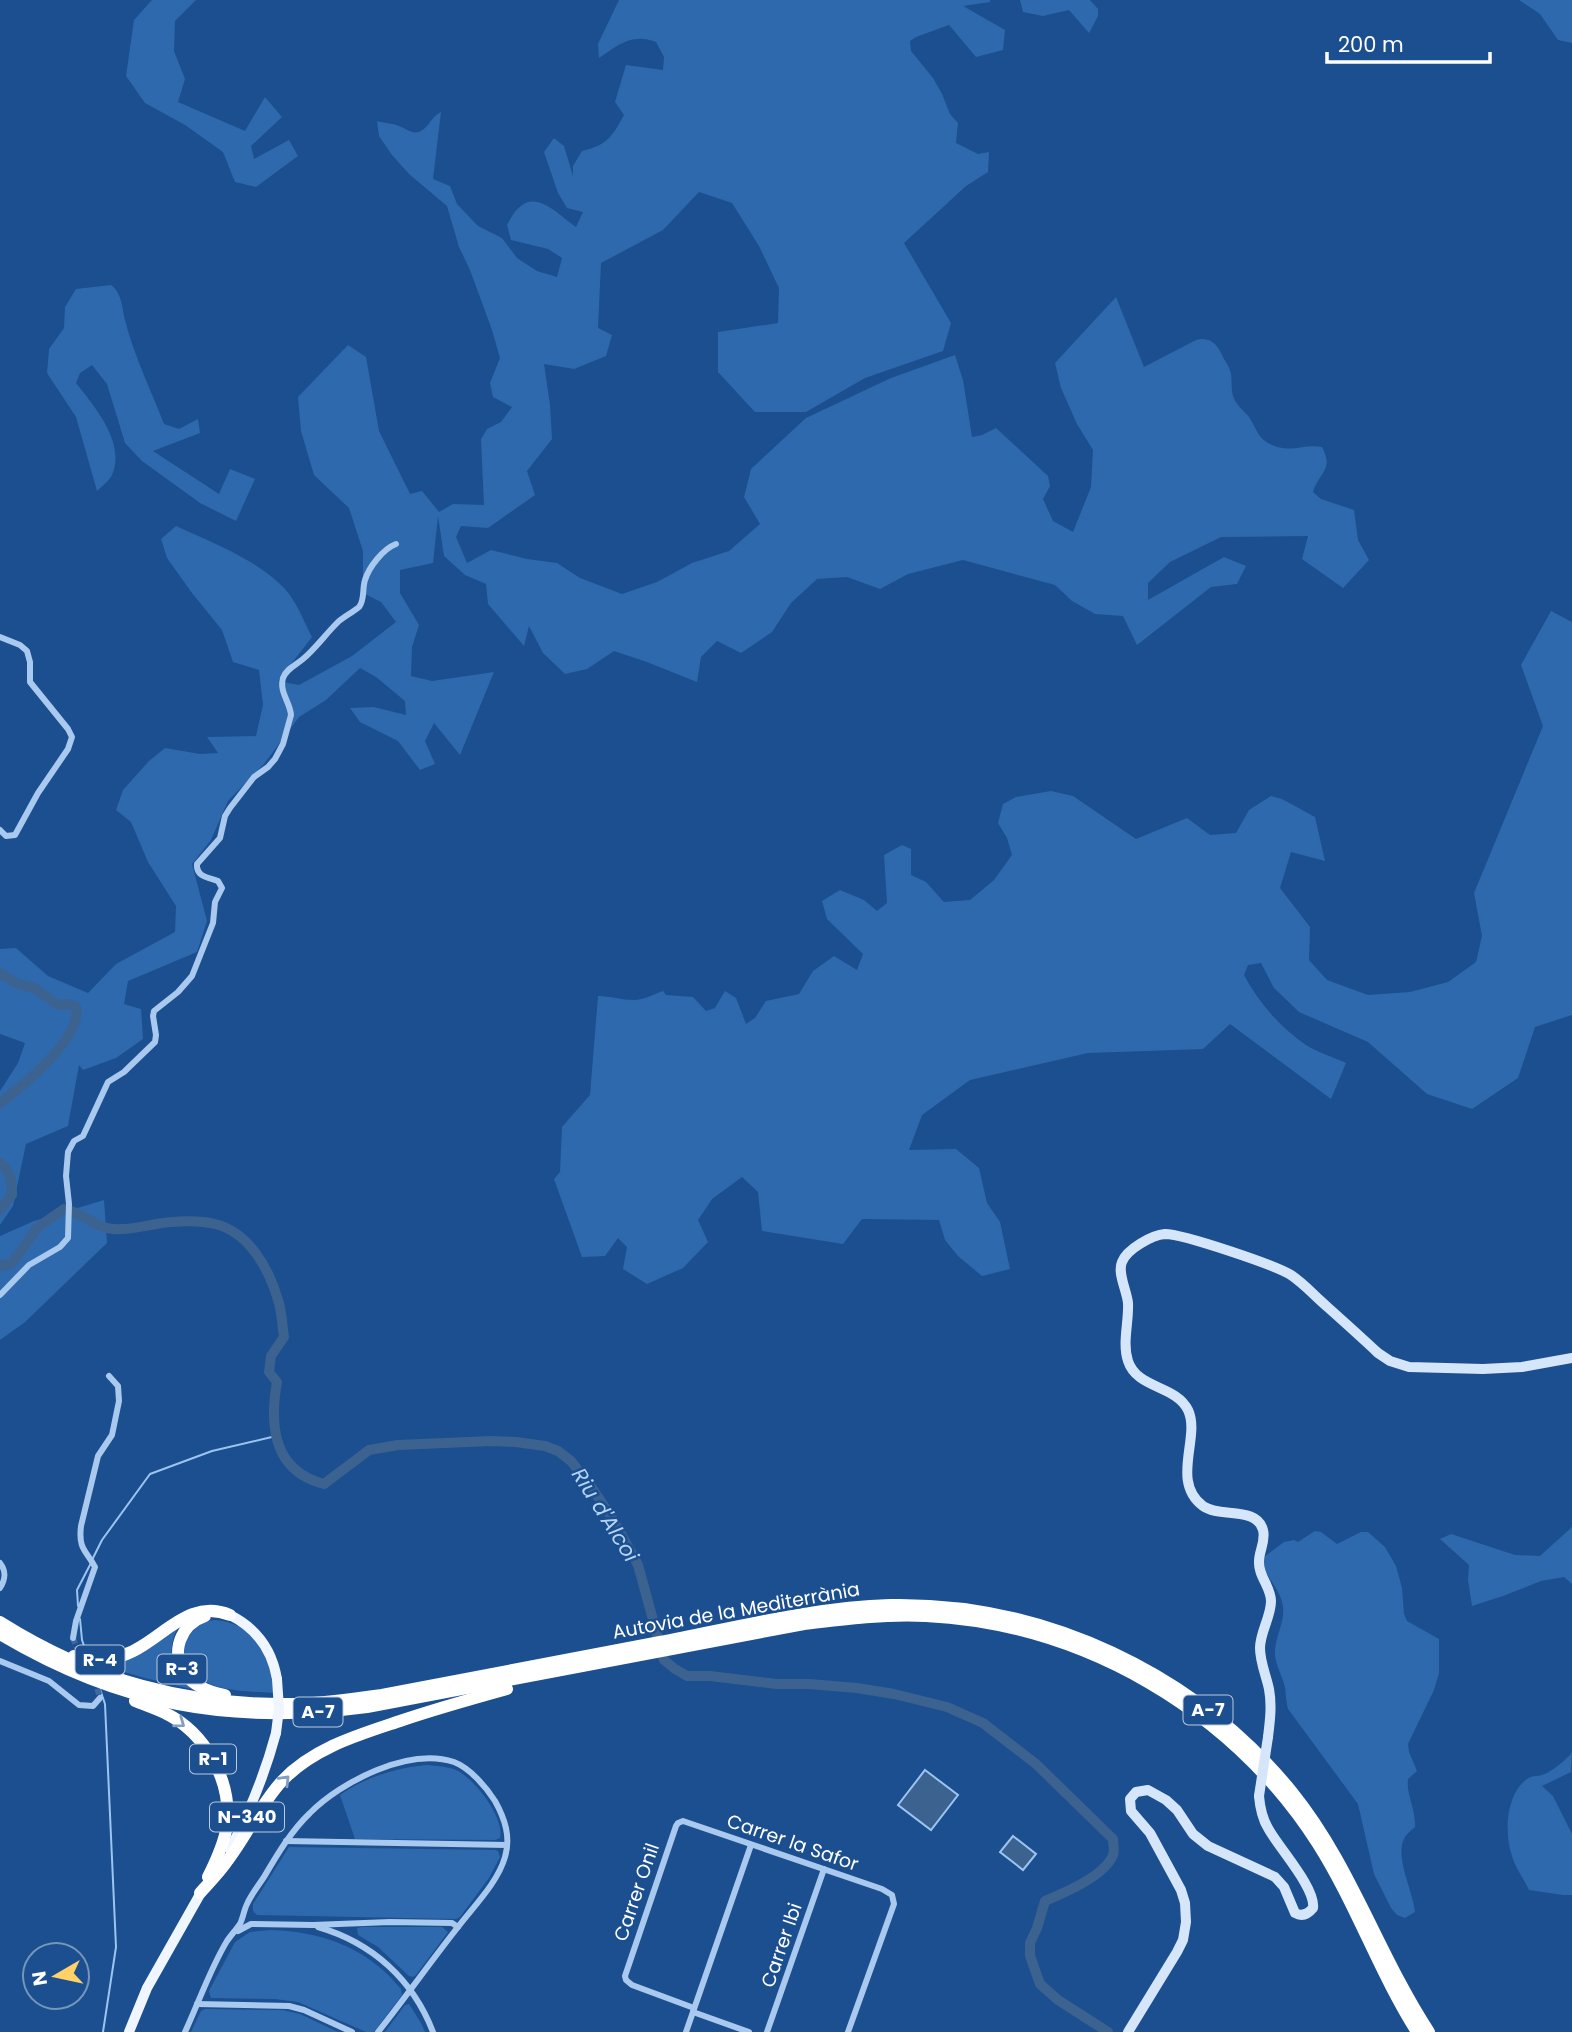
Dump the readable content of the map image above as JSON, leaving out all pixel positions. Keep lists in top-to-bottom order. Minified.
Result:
{"streets":{"highway":["Autovia de la Mediterrània","R-4","R-3","A-7","R-1"],"main road":["N-340"],"street":["Carrer la Safor","Carrer Onil","Carrer Ibi"]},"crossings":[["Autovia de la Mediterrània","R-4"],["Autovia de la Mediterrània","R-3"],["Autovia de la Mediterrània","R-1"],["R-4","R-3"],["R-4","N-340"],["R-3","N-340"],["R-1","N-340"],["Carrer la Safor","Carrer Onil"],["Carrer la Safor","Carrer Ibi"]],"water":["Riu d'Alcoi"],"scale_bar":"200 m","north":"left"}
